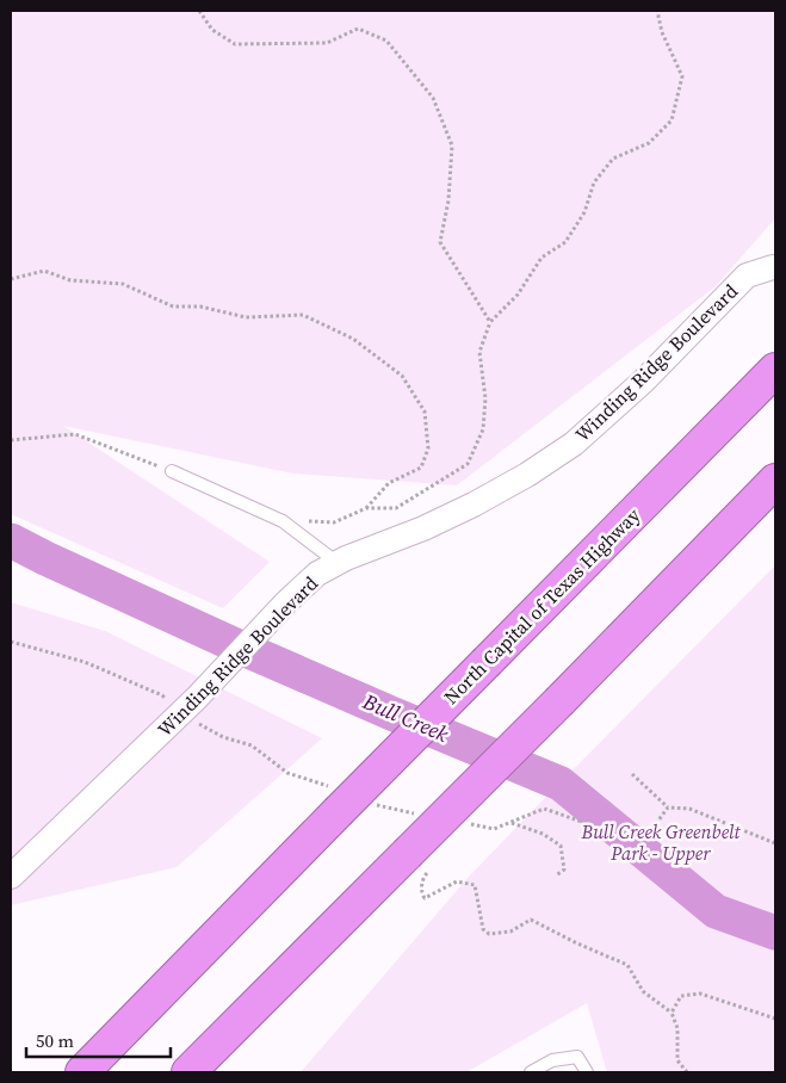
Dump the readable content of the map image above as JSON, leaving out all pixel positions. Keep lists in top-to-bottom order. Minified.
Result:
{"streets":{"highway":["North Capital of Texas Highway"],"street":["Winding Ridge Boulevard"]},"water":["Bull Creek"],"parks":["Bull Creek Greenbelt Park - Upper"],"scale_bar":"50 m"}
